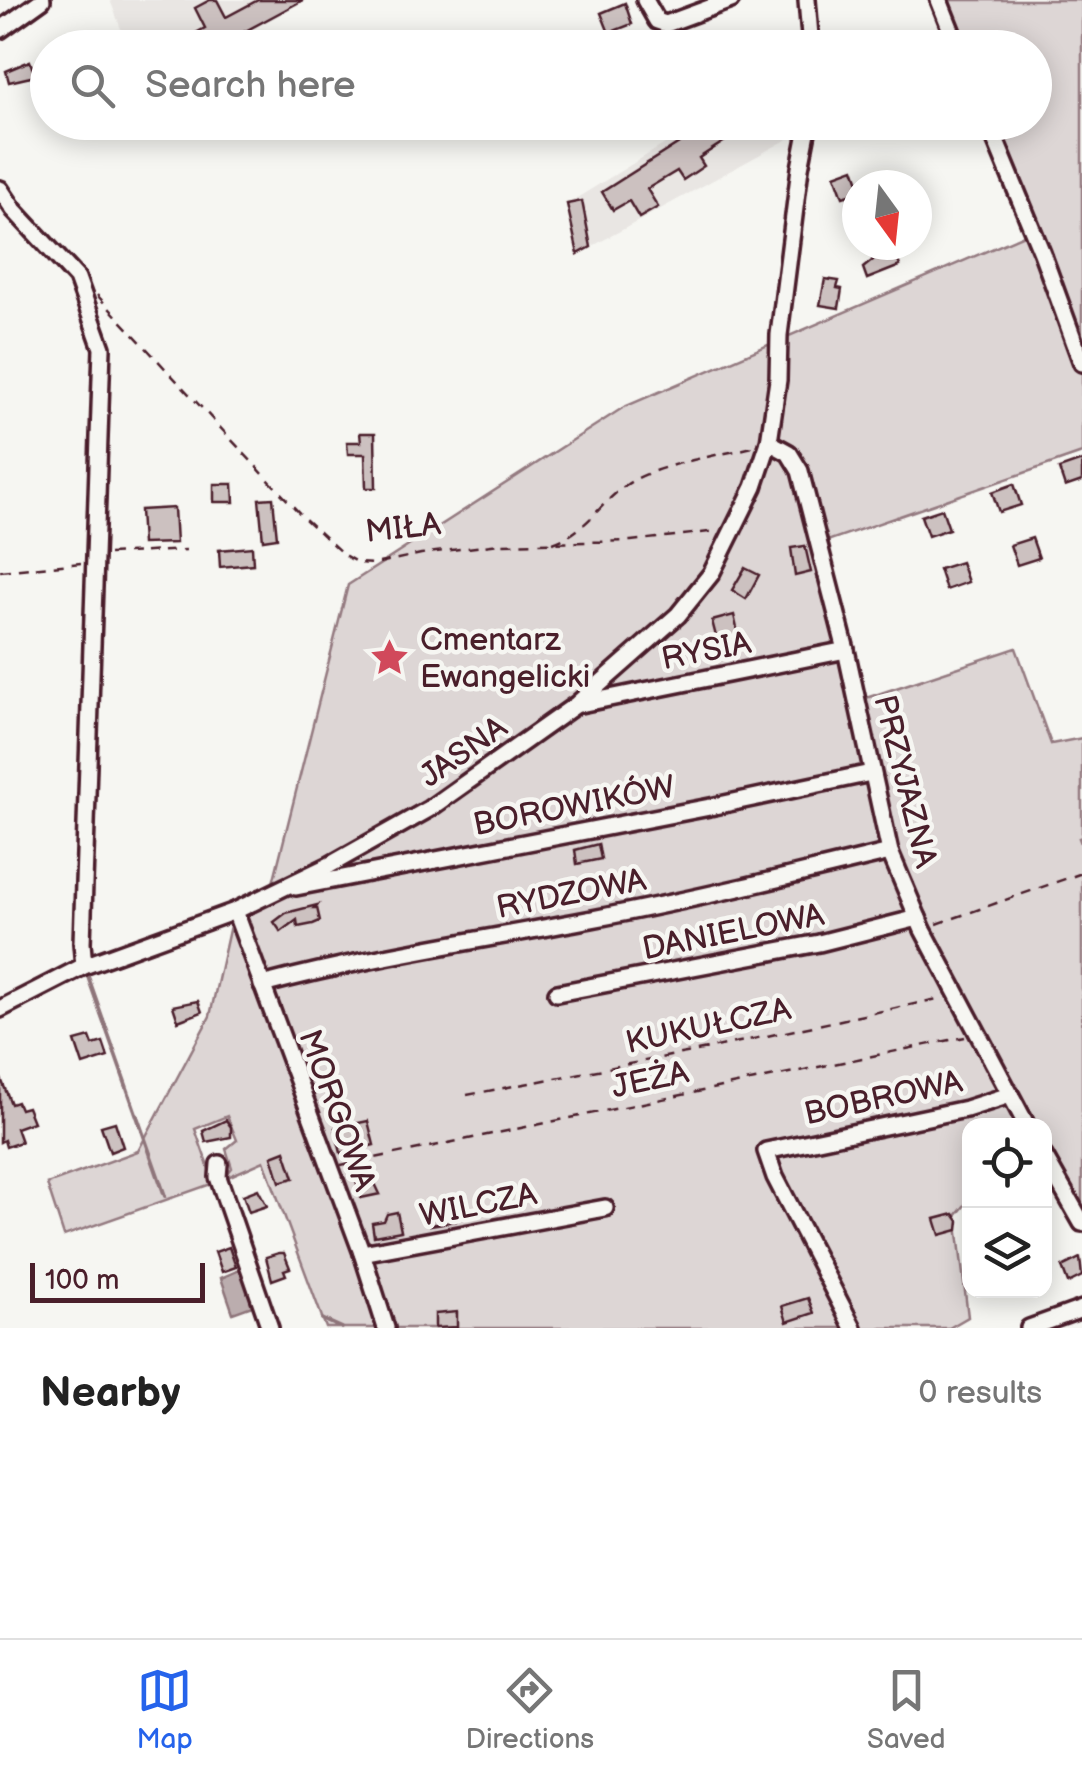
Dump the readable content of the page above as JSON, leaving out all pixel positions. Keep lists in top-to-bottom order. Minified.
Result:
{"streets":{"street":["RYSIA","JASNA","PRZYJAZNA","BOROWIKÓW","RYDZOWA","DANIELOWA","BOBROWA","MORGOWA","WILCZA"],"path":["MIŁA","KUKUŁCZA","JEŻA"]},"crossings":[["MIŁA","JASNA"],["RYSIA","JASNA"],["RYSIA","PRZYJAZNA"],["JASNA","PRZYJAZNA"],["JASNA","BOROWIKÓW"],["JASNA","MORGOWA"],["PRZYJAZNA","BOROWIKÓW"],["PRZYJAZNA","RYDZOWA"],["PRZYJAZNA","DANIELOWA"],["PRZYJAZNA","KUKUŁCZA"],["PRZYJAZNA","JEŻA"],["PRZYJAZNA","BOBROWA"],["RYDZOWA","MORGOWA"],["JEŻA","MORGOWA"],["MORGOWA","WILCZA"]],"places":{"place":["Cmentarz Ewangelicki"]},"scale_bar":"100 m","north":"bottom","page":{"search":"Search here","scale":"100 m","heading":["Nearby","0 results"],"nav":["Map","Directions","Saved"]}}
